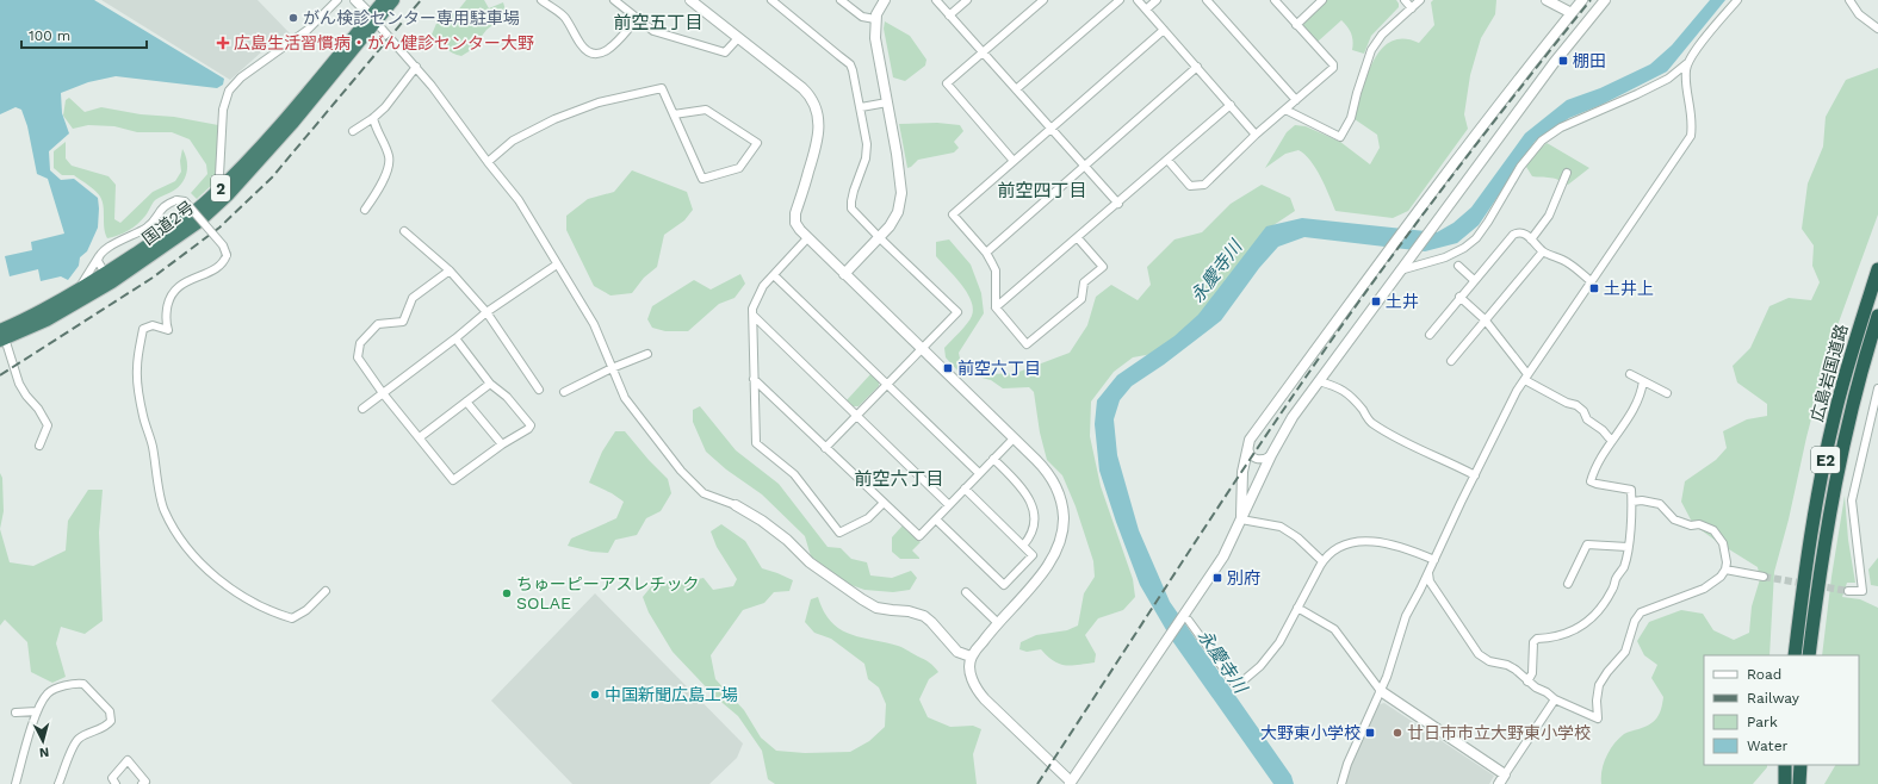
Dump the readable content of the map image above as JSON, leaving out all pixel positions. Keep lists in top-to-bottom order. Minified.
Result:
{"streets":{"highway":["2","国道2号","広島岩国道路","E2"]},"districts":["前空五丁目","前空四丁目","前空六丁目"],"water":["永慶寺川"],"places":{"other":["がん検診センター専用駐車場","ちゅーピーアスレチック SOLAE","中国新聞広島工場","廿日市市立大野東小学校"],"health":["広島生活習慣病・がん健診センター大野"],"transit":["棚田","土井上","土井","前空六丁目","別府","大野東小学校"]},"legend":["Road","Railway","Park","Water"],"scale_bar":"100 m","north":"bottom"}
